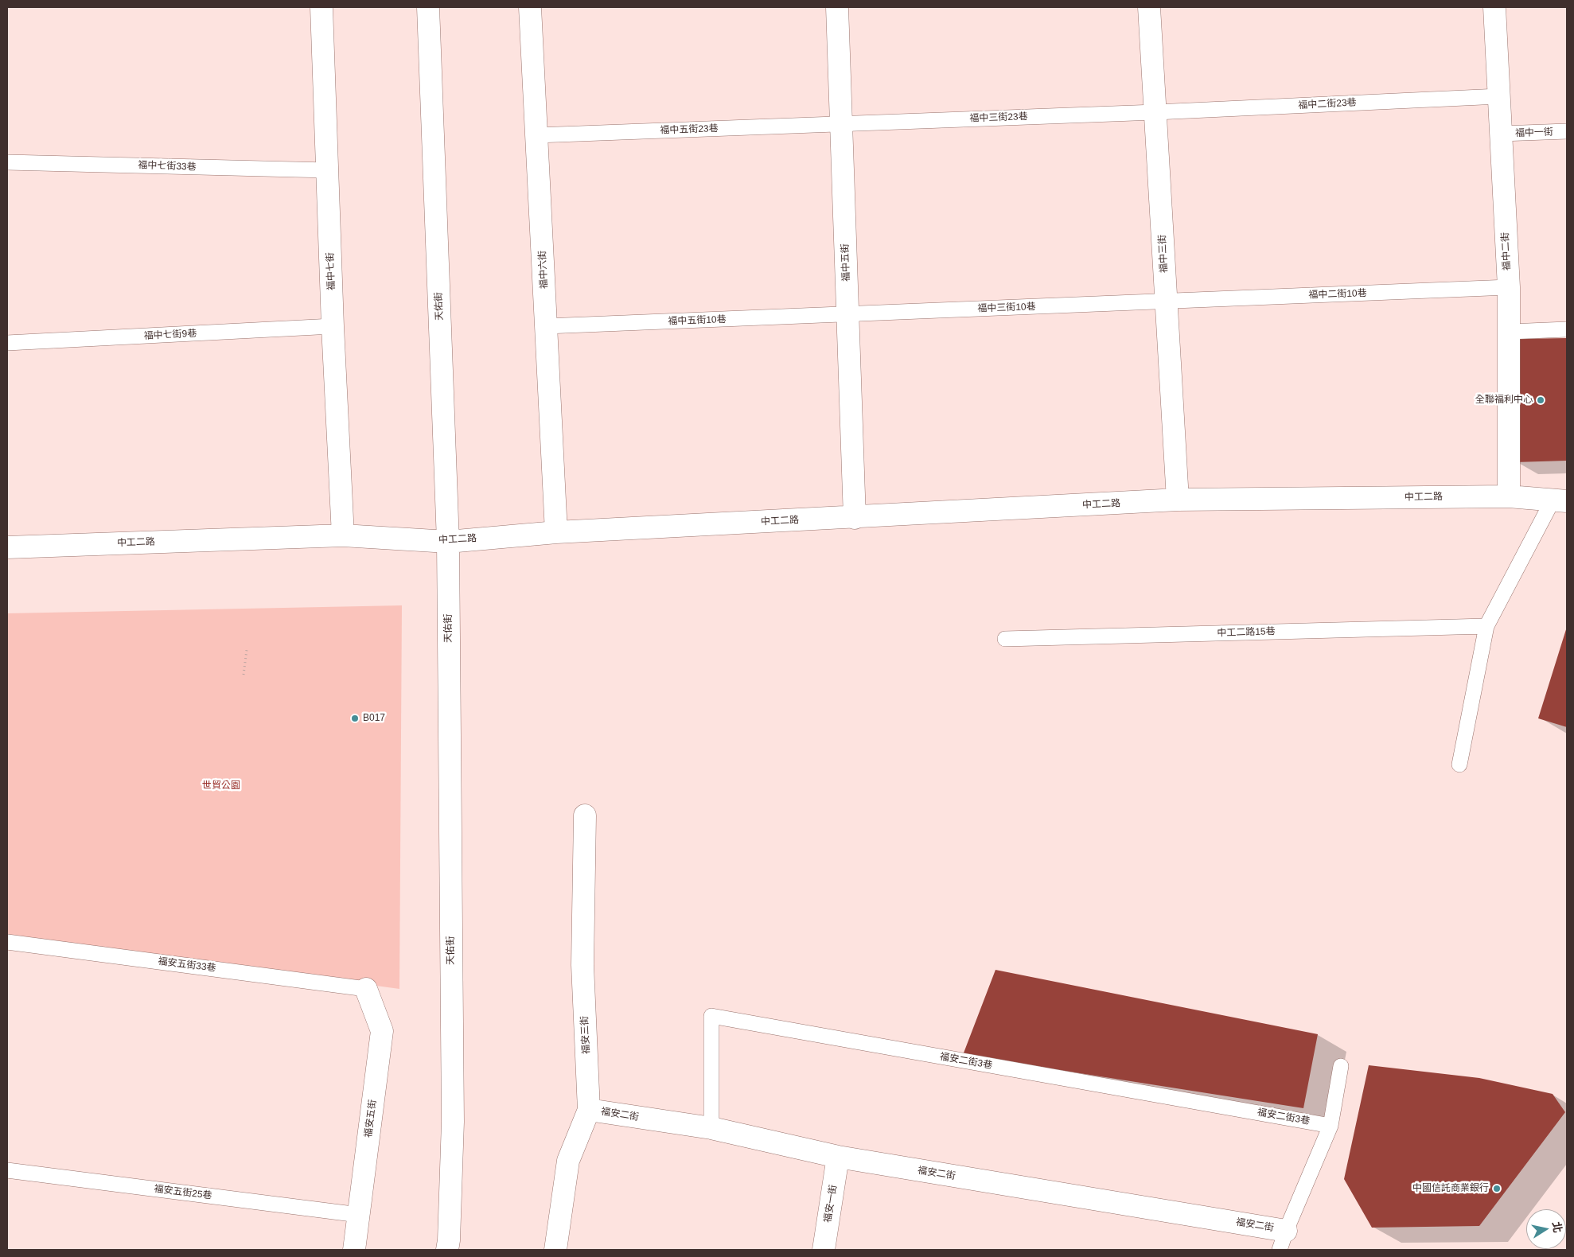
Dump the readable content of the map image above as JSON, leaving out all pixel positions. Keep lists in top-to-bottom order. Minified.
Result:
{"streets":{"street":["福中二街","福中三街","福中五街","福中六街","福中七街","天佑街","中工二路","福安三街","福安二街","福安五街","福安一街"],"lane":["福中二街23巷","福中三街23巷","福中五街23巷","福中一街","福中七街33巷","福中二街10巷","福中三街10巷","福中五街10巷","福中七街9巷","中工二路15巷","福安五街33巷","福安二街3巷","福安五街25巷"]},"crossings":[["福中二街23巷","福中三街23巷"],["福中二街23巷","福中二街"],["福中二街23巷","福中三街"],["福中三街23巷","福中五街23巷"],["福中三街23巷","福中三街"],["福中三街23巷","福中五街"],["福中五街23巷","福中五街"],["福中五街23巷","福中六街"],["福中一街","福中二街"],["福中七街33巷","福中七街"],["福中二街","福中二街10巷"],["福中二街","中工二路"],["福中三街","福中二街10巷"],["福中三街","福中三街10巷"],["福中三街","中工二路"],["福中五街","福中三街10巷"],["福中五街","福中五街10巷"],["福中五街","中工二路"],["福中六街","福中五街10巷"],["福中六街","中工二路"],["福中七街","福中七街9巷"],["福中七街","中工二路"],["福中二街10巷","福中三街10巷"],["天佑街","中工二路"],["福中三街10巷","福中五街10巷"],["中工二路","中工二路15巷"],["福安五街33巷","福安五街"],["福安三街","福安二街"],["福安二街3巷","福安二街"],["福安二街","福安一街"],["福安五街","福安五街25巷"]],"parks":["世貿公園"],"places":["全聯福利中心","B017","中國信託商業銀行"],"north":"right"}
